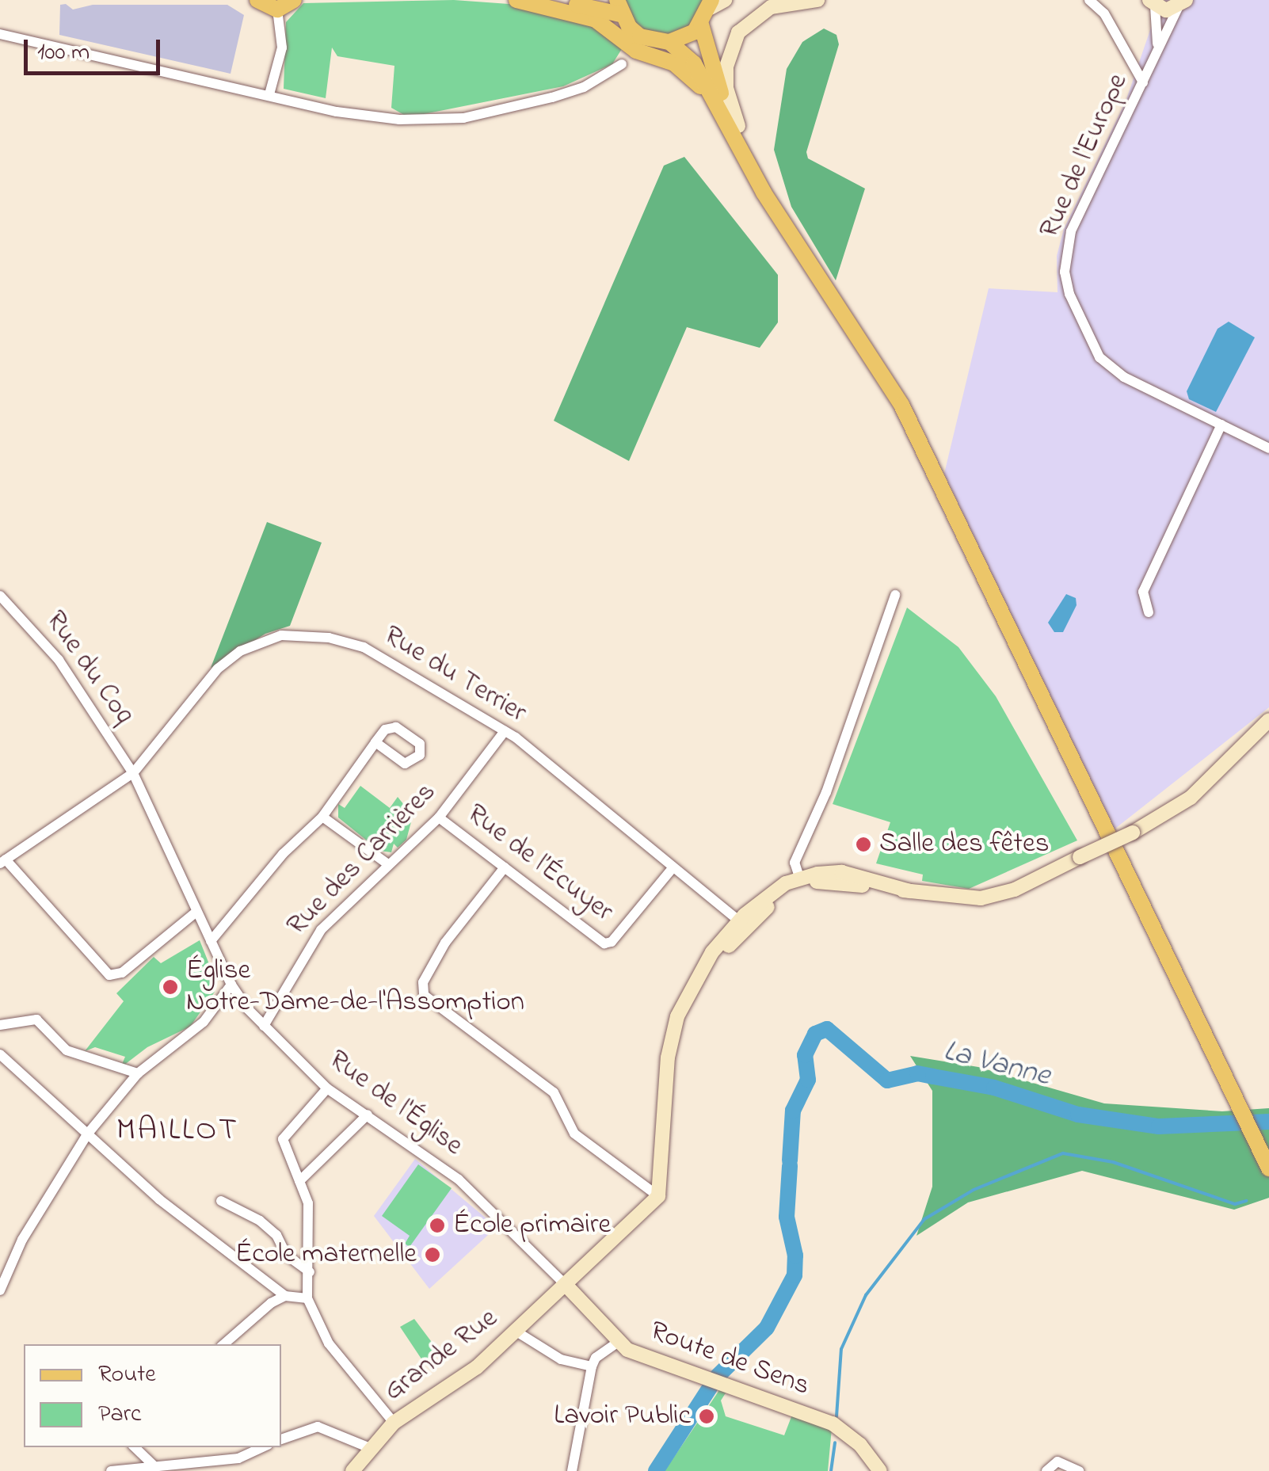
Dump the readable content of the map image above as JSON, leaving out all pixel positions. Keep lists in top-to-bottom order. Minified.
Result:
{"streets":{"street":["Rue de l'Europe","Rue du Coq","Rue du Terrier","Rue des Carrières","Rue de l’Écuyer","Rue de l'Église","Grande Rue","Route de Sens"]},"crossings":[["Rue du Coq","Rue du Terrier"],["Rue du Coq","Rue de l'Église"],["Rue du Terrier","Rue des Carrières"],["Rue du Terrier","Rue de l’Écuyer"],["Rue du Terrier","Rue de l'Église"],["Rue des Carrières","Rue de l’Écuyer"],["Rue des Carrières","Rue de l'Église"],["Rue de l'Église","Grande Rue"],["Rue de l'Église","Route de Sens"],["Grande Rue","Route de Sens"]],"districts":["MAILLOT"],"water":["La Vanne"],"places":["Salle des fêtes","Église Notre-Dame-de-l'Assomption","École primaire","École maternelle","Lavoir Public"],"legend":["Route","Parc"],"scale_bar":"100 m"}
